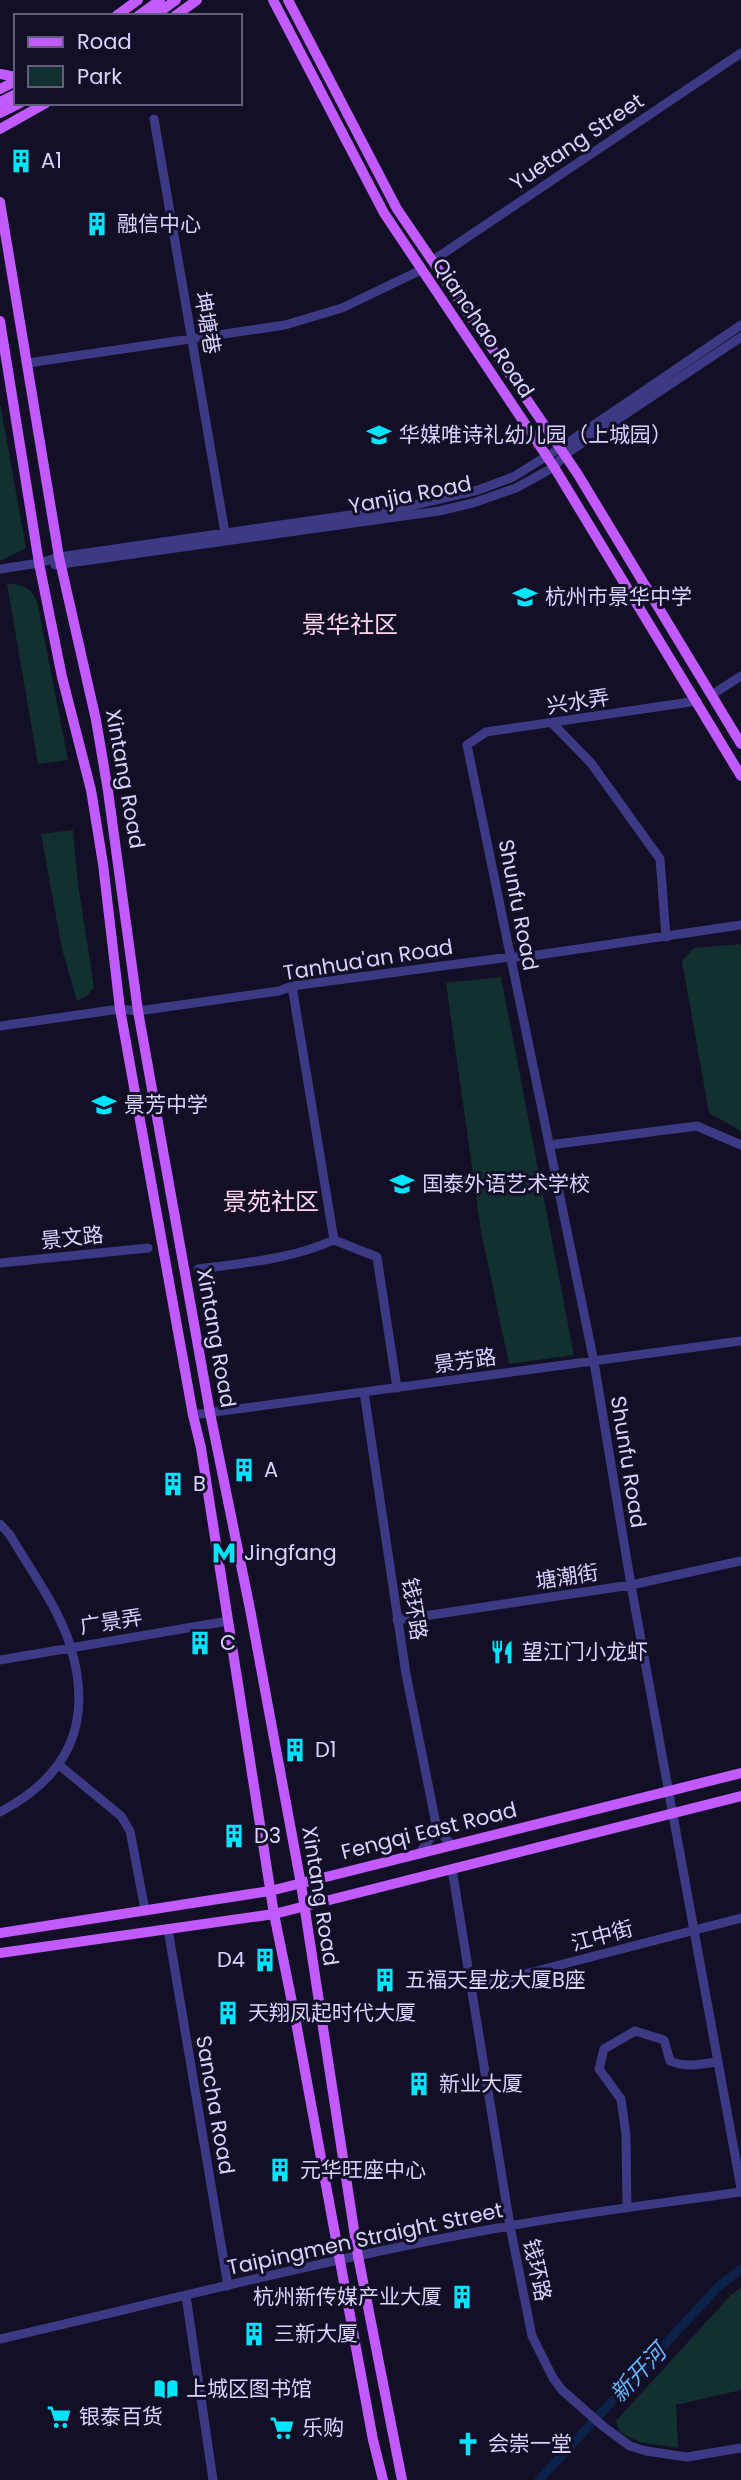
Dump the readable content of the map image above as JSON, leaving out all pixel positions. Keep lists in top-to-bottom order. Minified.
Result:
{"streets":{"main road":["Qianchao Road","Xintang Road","Fengqi East Road"],"street":["Yuetang Street","坤塘巷","Yanjia Road","兴水弄","Shunfu Road","Tanhua'an Road","景文路","景芳路","塘潮街","钱环路","广景弄","江中街","Sancha Road","Taipingmen Straight Street"]},"crossings":[["Yuetang Street","Qianchao Road"],["坤塘巷","Yanjia Road"],["Qianchao Road","Yanjia Road"],["Qianchao Road","兴水弄"],["Yanjia Road","Xintang Road"],["兴水弄","Shunfu Road"],["Xintang Road","Tanhua'an Road"],["Xintang Road","景芳路"],["Xintang Road","广景弄"],["Xintang Road","Fengqi East Road"],["Xintang Road","Taipingmen Straight Street"],["Shunfu Road","Tanhua'an Road"],["Shunfu Road","景芳路"],["Shunfu Road","塘潮街"],["Shunfu Road","Fengqi East Road"],["Shunfu Road","江中街"],["Shunfu Road","Taipingmen Straight Street"],["景芳路","钱环路"],["塘潮街","钱环路"],["钱环路","Fengqi East Road"],["钱环路","江中街"],["钱环路","Taipingmen Straight Street"],["Fengqi East Road","Sancha Road"],["Sancha Road","Taipingmen Straight Street"]],"districts":["景华社区","景苑社区"],"water":["新开河"],"places":{"building":["A1","融信中心","A","B","C","D1","D3","D4","五福天星龙大厦B座","天翔凤起时代大厦","新业大厦","元华旺座中心","杭州新传媒产业大厦","三新大厦"],"school or university":["华媒唯诗礼幼儿园（上城园）","杭州市景华中学","景芳中学","国泰外语艺术学校"],"metro station":["Jingfang"],"restaurant":["望江门小龙虾"],"library":["上城区图书馆"],"supermarket":["银泰百货","乐购"],"church":["会崇一堂"]},"legend":["Road","Park"]}
